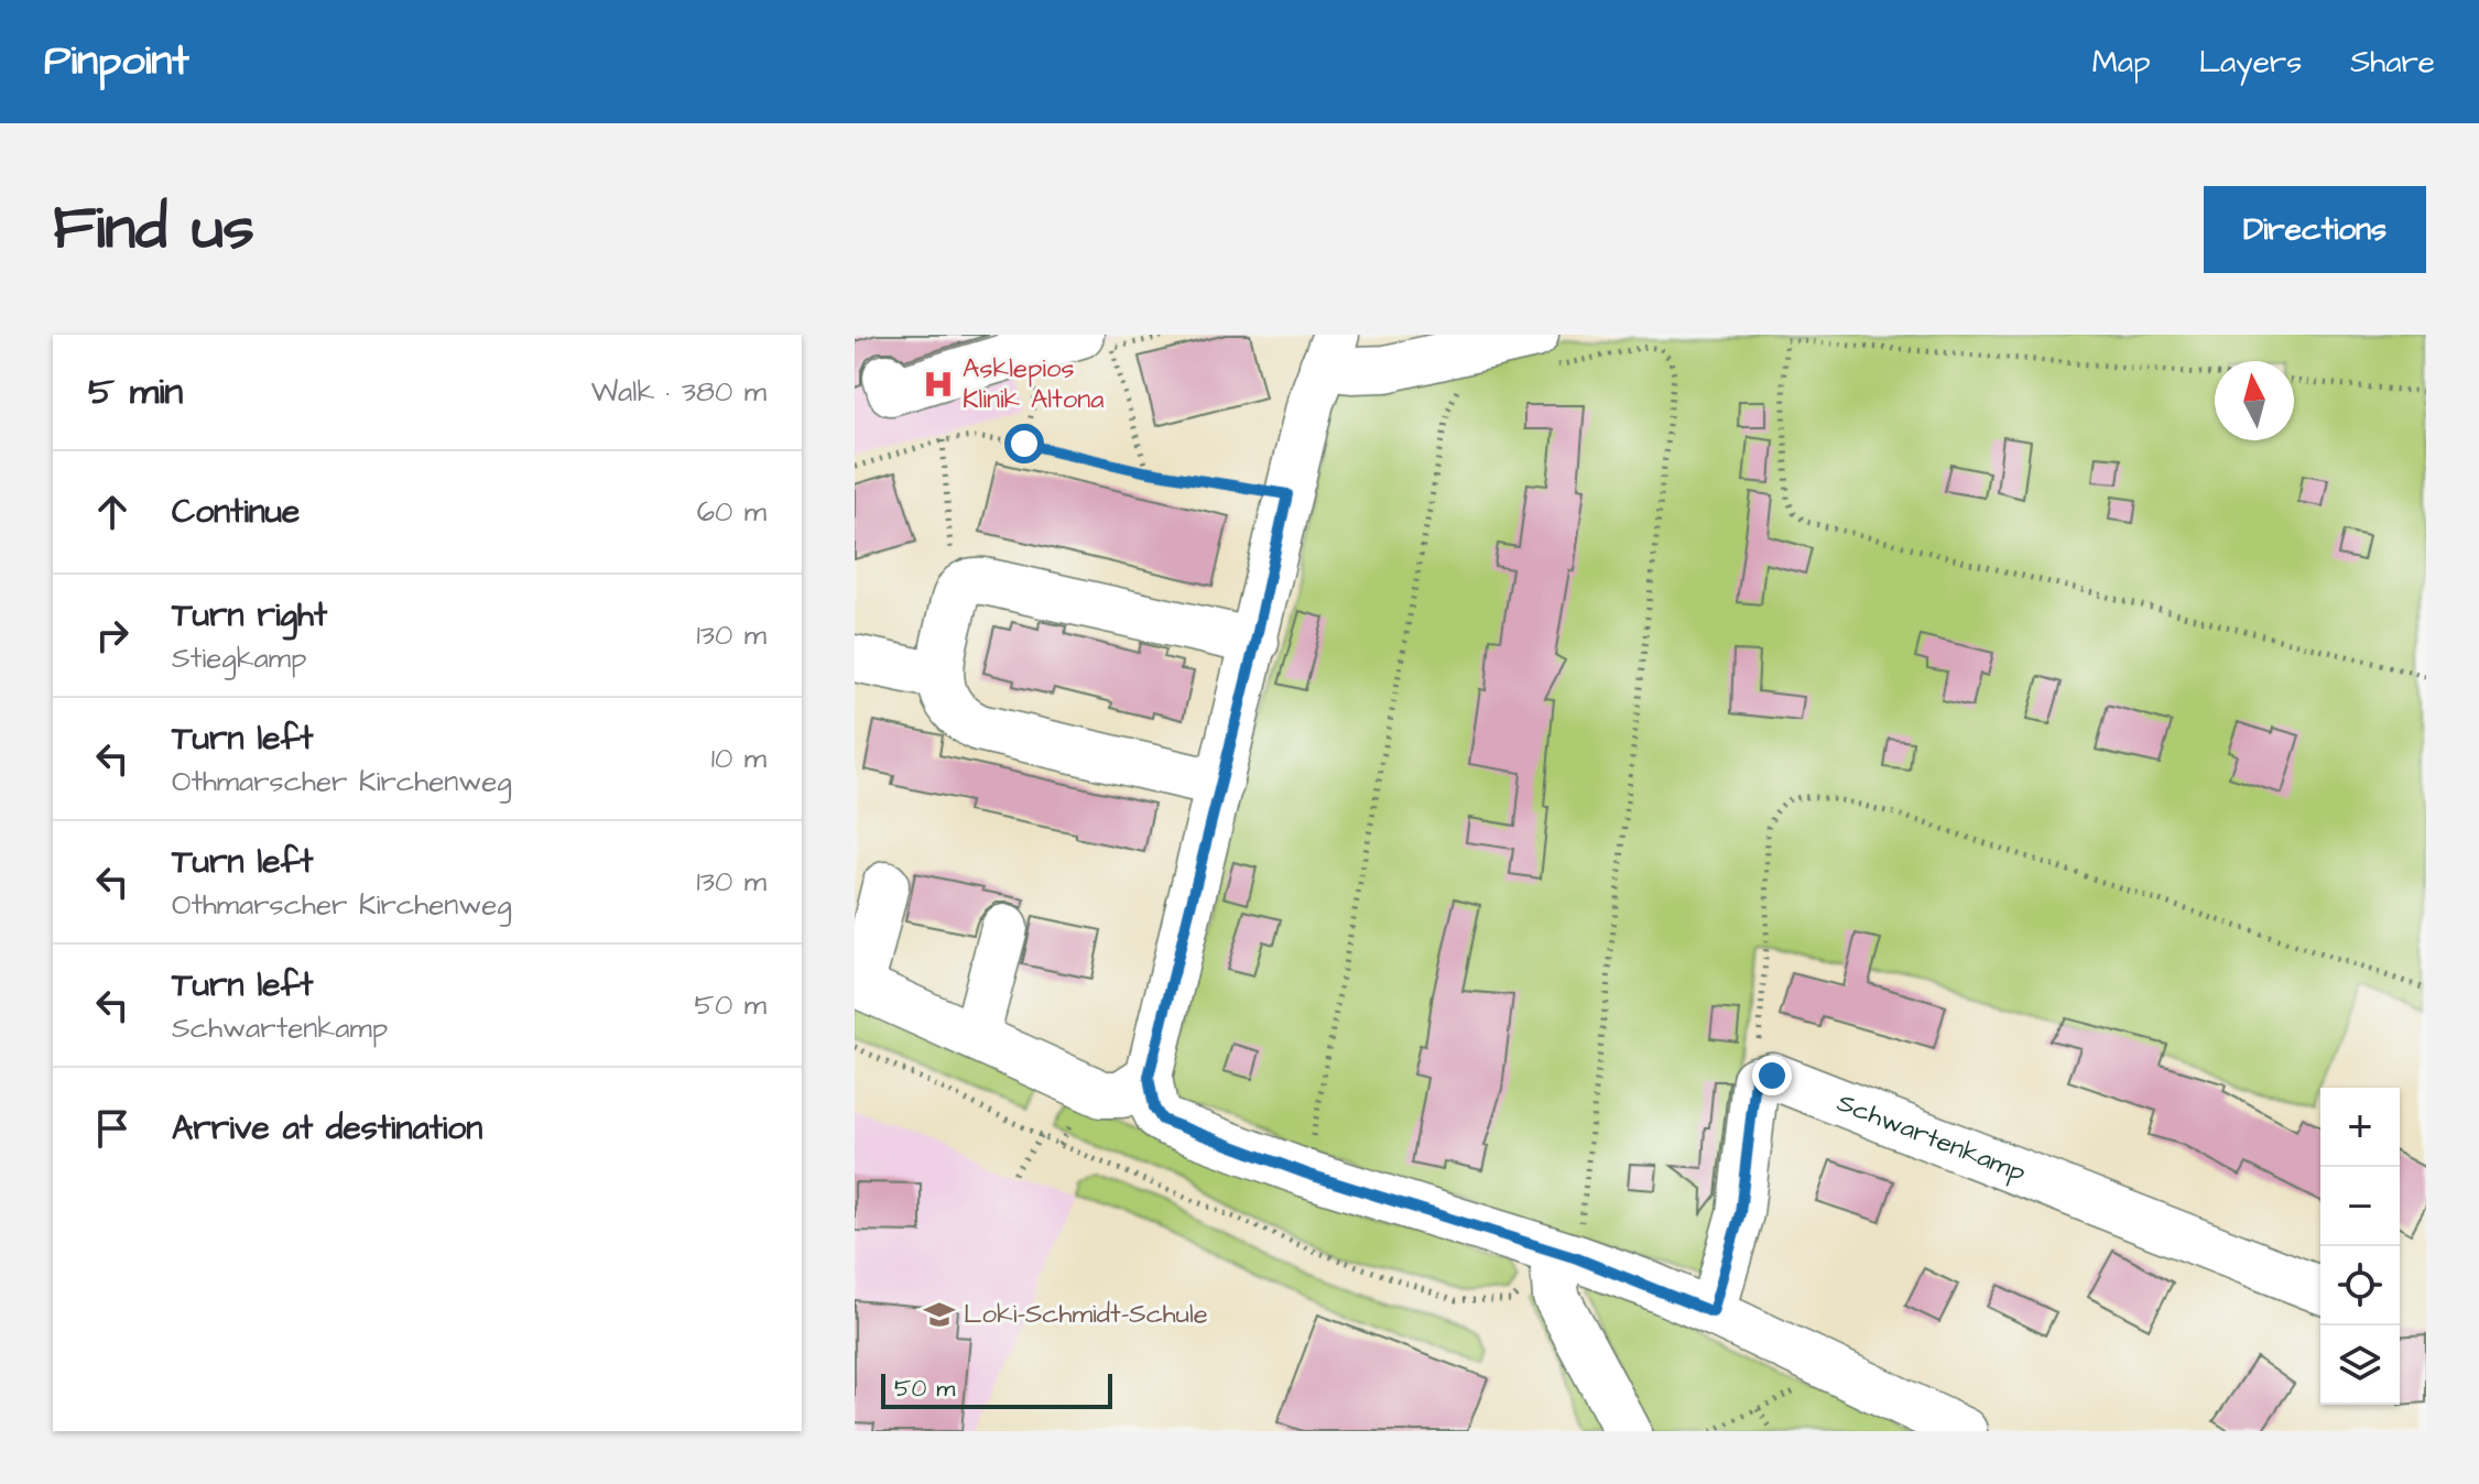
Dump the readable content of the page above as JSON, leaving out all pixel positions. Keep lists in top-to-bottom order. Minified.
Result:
{"streets":{"street":["Schwartenkamp"]},"places":{"hospital":["Asklepios Klinik Altona"],"school or university":["Loki-Schmidt-Schule"]},"scale_bar":"50 m","north":"top","page":{"header":"Pinpoint","nav":["Map","Layers","Share"],"title":"Find us","buttons":"Directions","heading":["5 min","Walk · 380 m"],"list":[["Continue","60 m"],["Turn right","Stiegkamp","130 m"],["Turn left","Othmarscher Kirchenweg","10 m"],["Turn left","Othmarscher Kirchenweg","130 m"],["Turn left","Schwartenkamp","50 m"],"Arrive at destination"],"map_buttons":["+","−"],"scale":"50 m"}}
